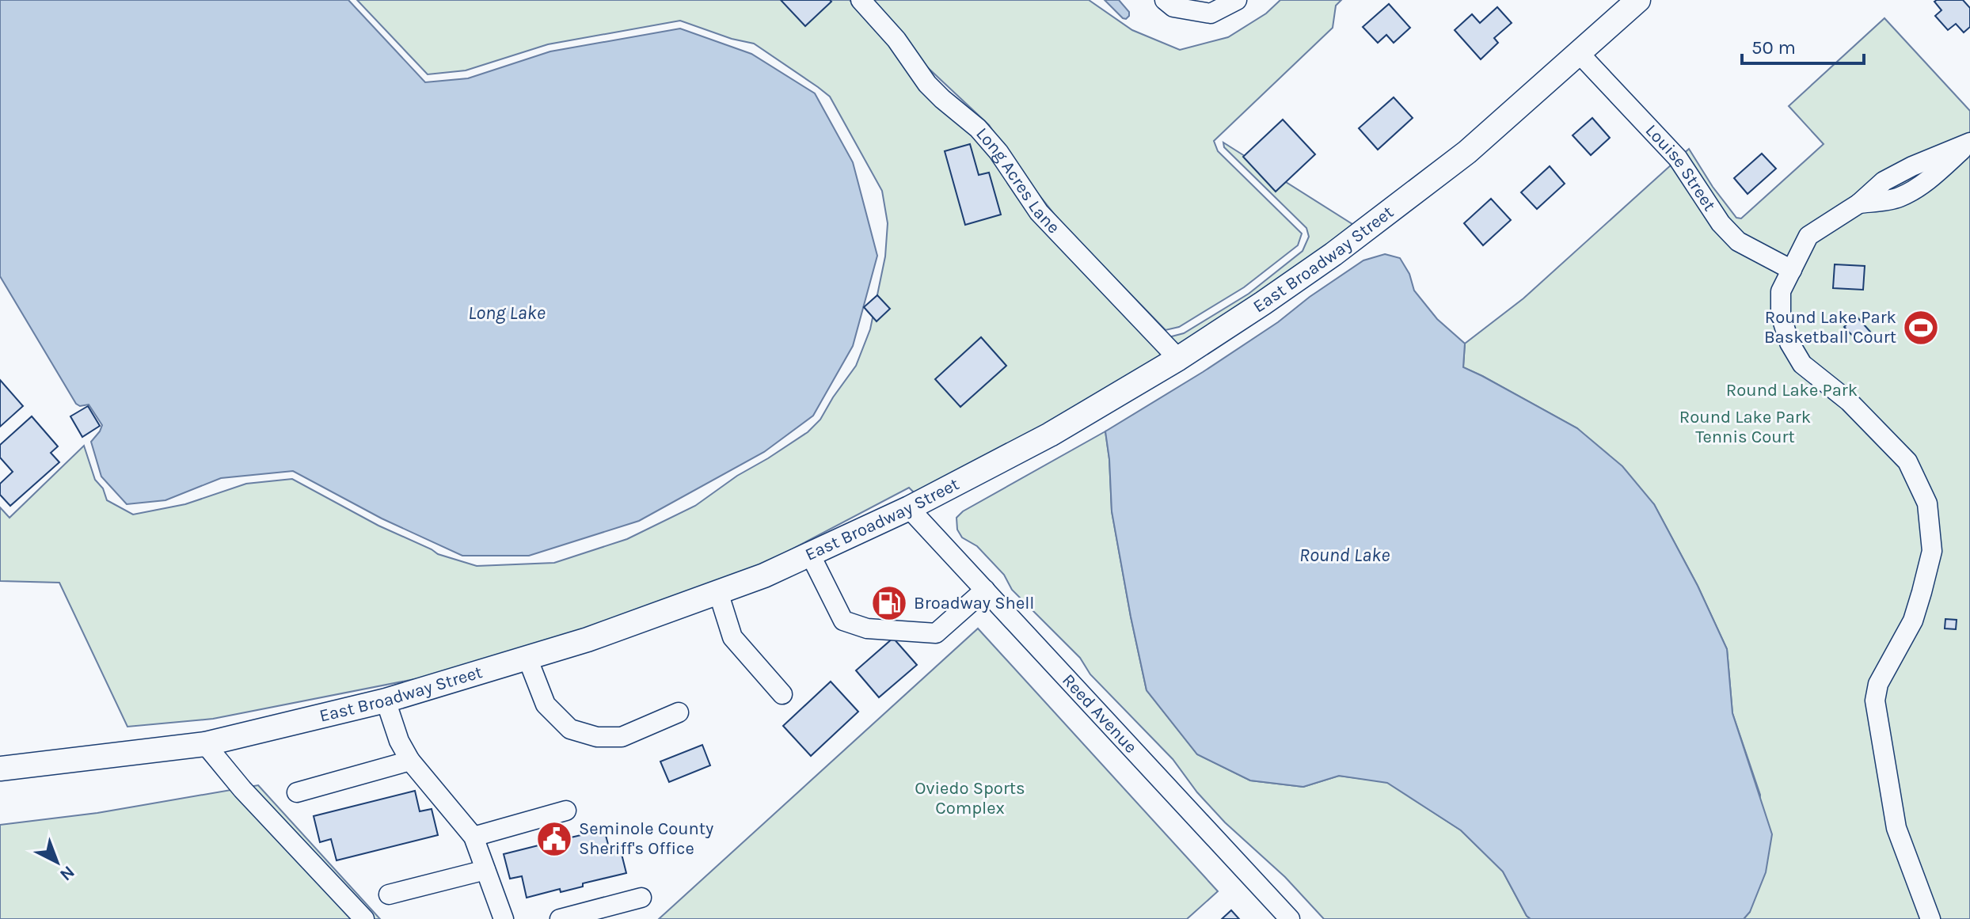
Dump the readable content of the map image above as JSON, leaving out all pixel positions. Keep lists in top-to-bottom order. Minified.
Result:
{"streets":{"main road":["East Broadway Street"],"street":["Louise Street","Long Acres Lane","Reed Avenue"]},"crossings":[["Louise Street","East Broadway Street"],["Long Acres Lane","East Broadway Street"],["East Broadway Street","Reed Avenue"]],"water":["Long Lake","Round Lake"],"parks":["Round Lake Park","Round Lake Park Tennis Court","Oviedo Sports Complex"],"places":{"sports":["Round Lake Park Basketball Court"],"fuel station":["Broadway Shell"],"public building":["Seminole County Sheriff's Office"]},"scale_bar":"50 m","north":"bottom right"}
